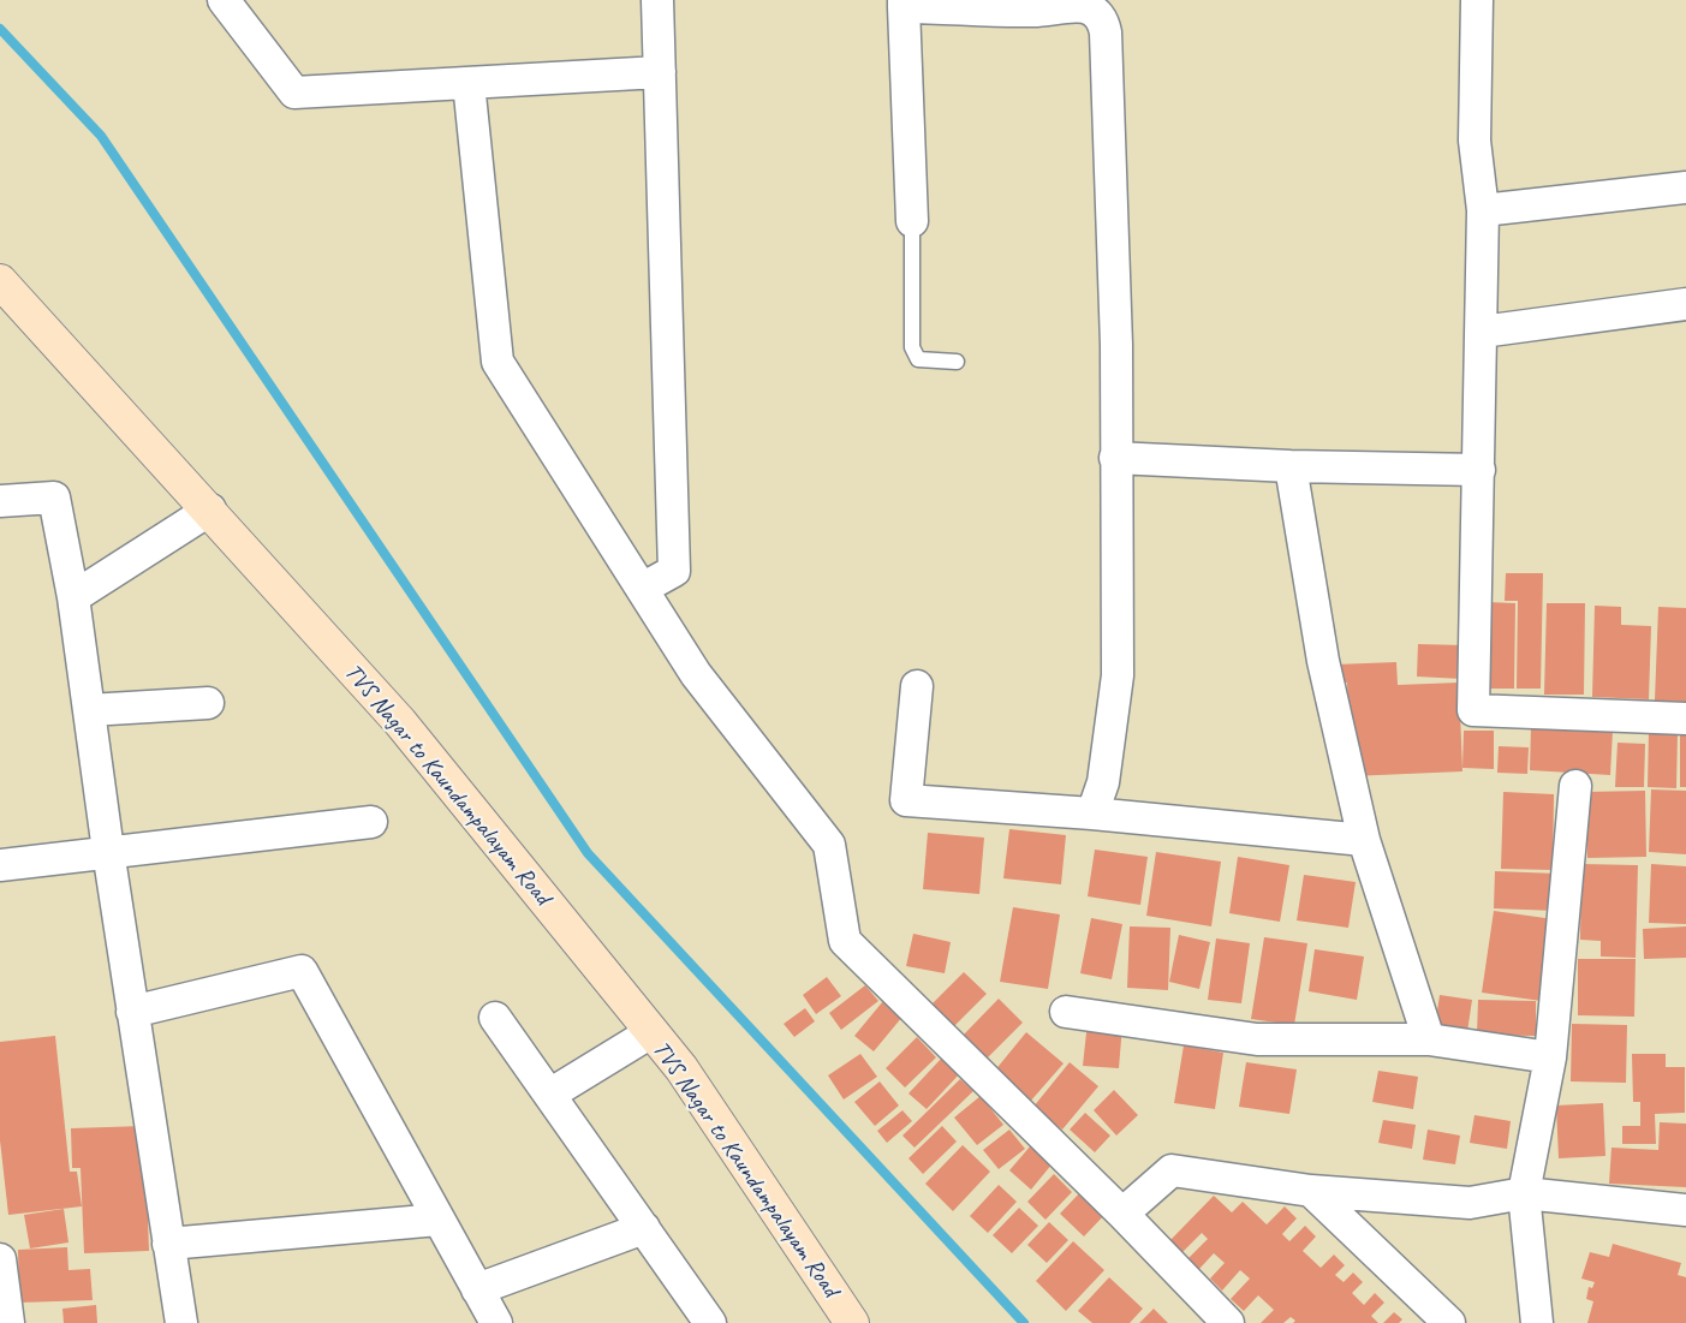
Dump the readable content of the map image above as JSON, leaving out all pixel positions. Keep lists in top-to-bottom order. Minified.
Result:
{"streets":{"street":["TVS Nagar to Kaundampalayam Road"]}}
